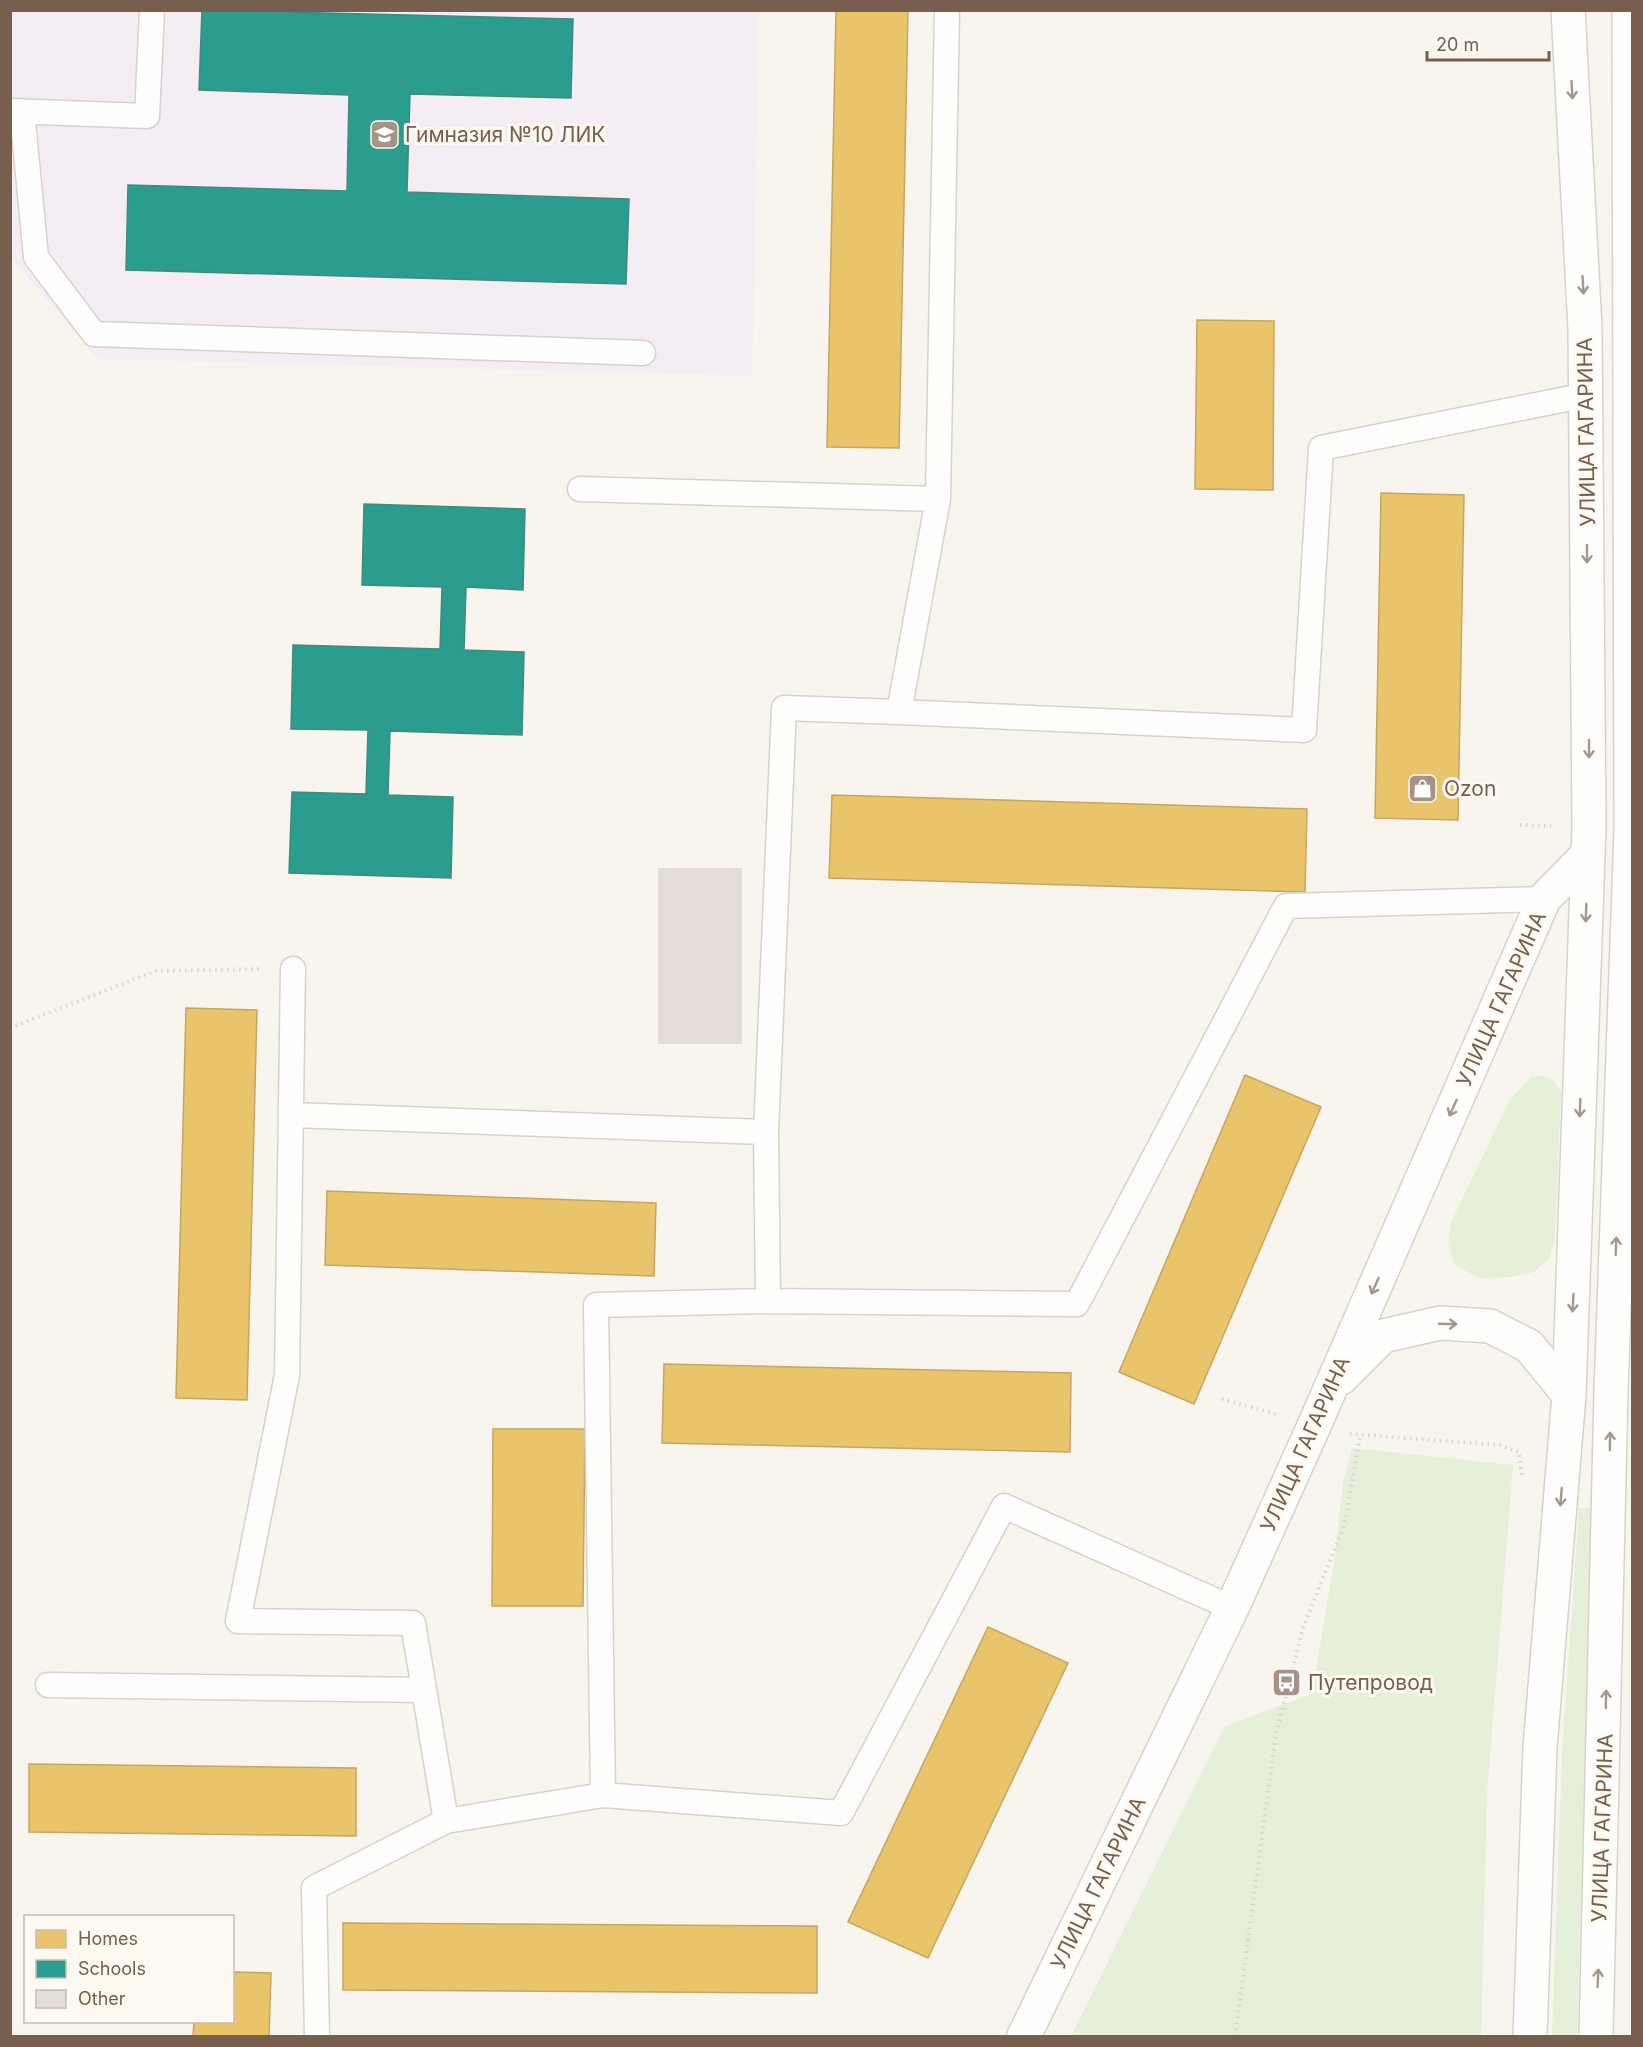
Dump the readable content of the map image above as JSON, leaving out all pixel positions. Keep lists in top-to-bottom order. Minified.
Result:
{"streets":{"main road":["УЛИЦА ГАГАРИНА"]},"places":{"school or university":["Гимназия №10 ЛИК"],"shop":["Ozon"],"bus stop":["Путепровод"]},"legend":["Homes","Schools","Other"],"scale_bar":"20 m"}
